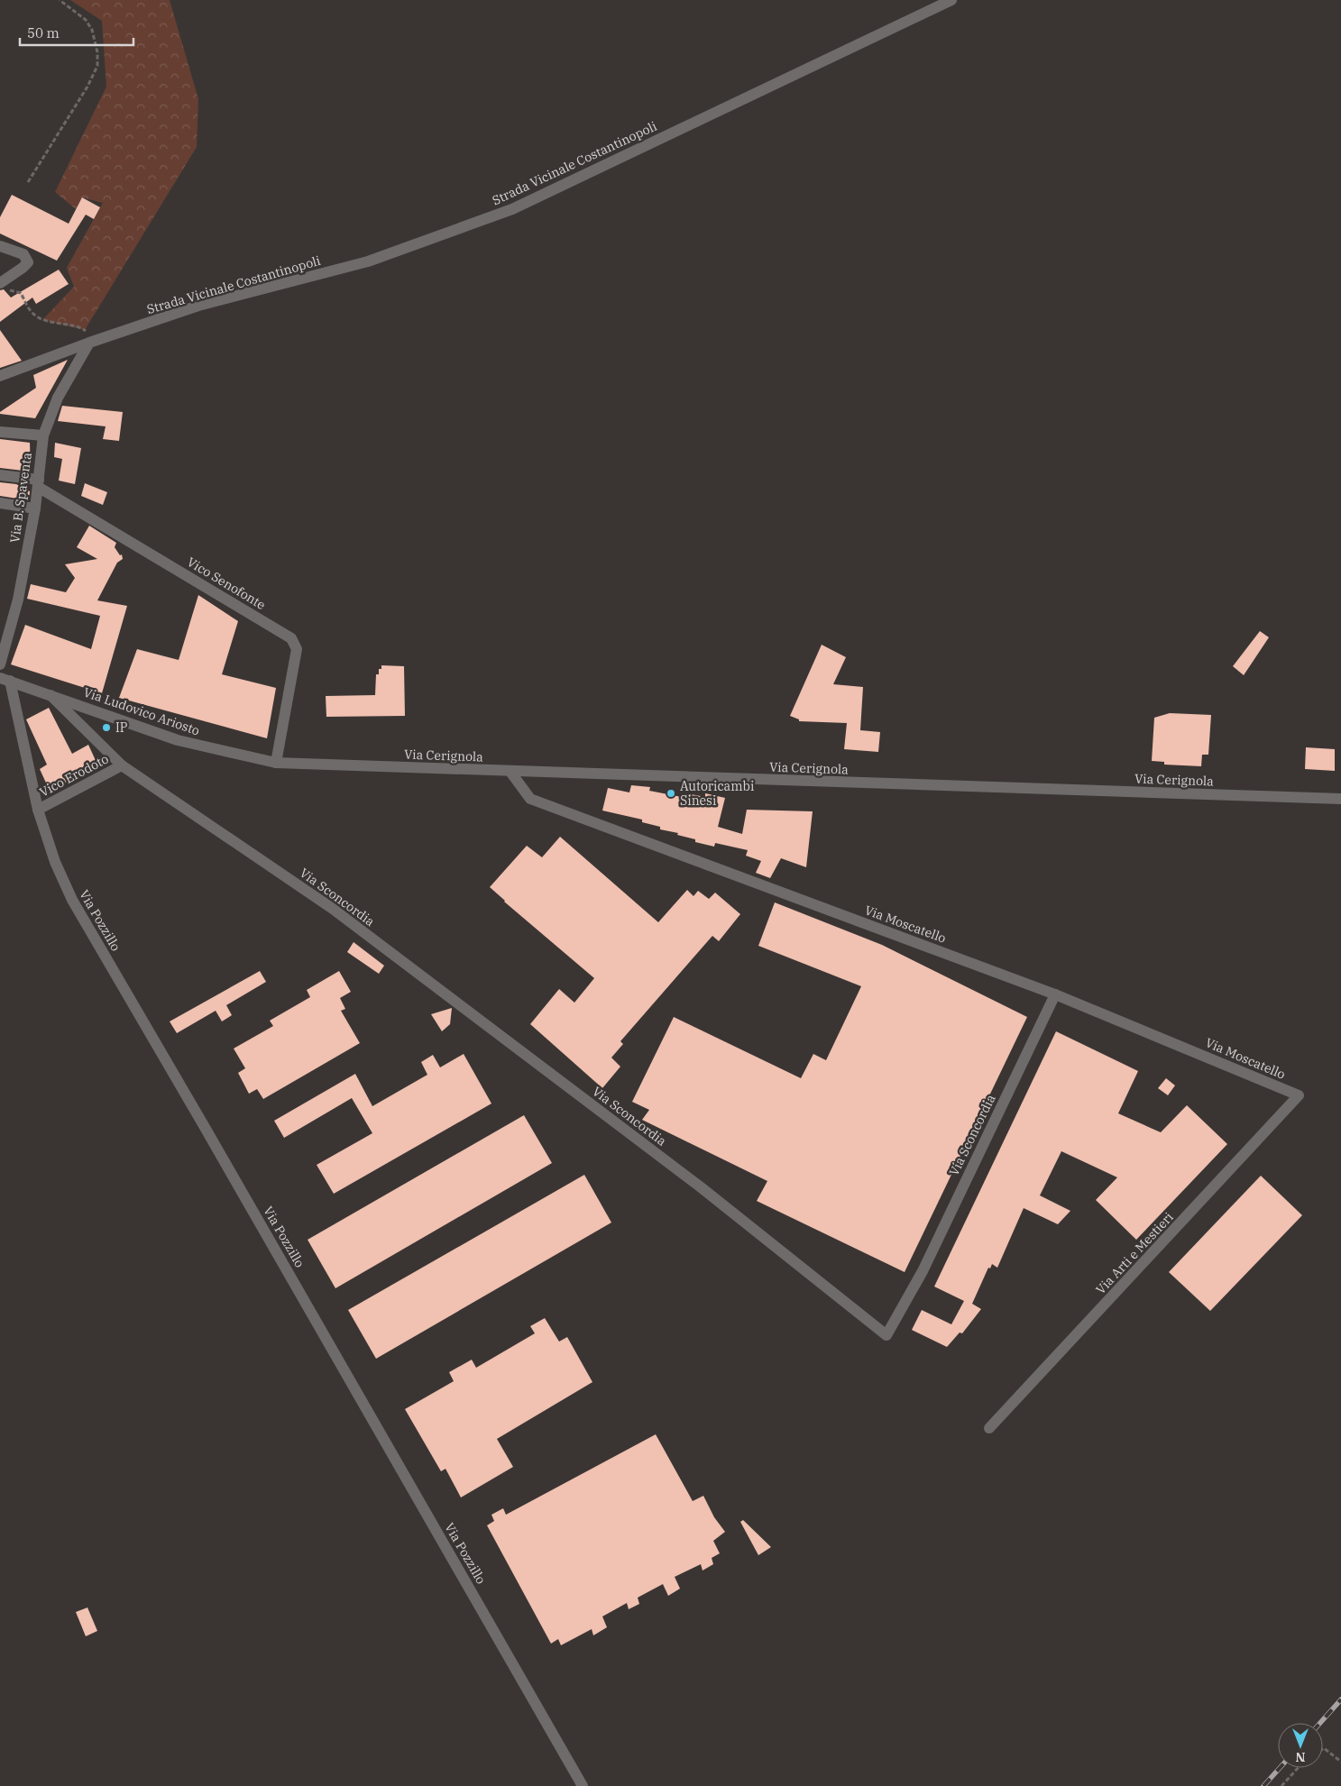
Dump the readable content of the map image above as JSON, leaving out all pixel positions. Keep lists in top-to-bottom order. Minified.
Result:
{"streets":{"street":["Strada Vicinale Costantinopoli","Via B. Spaventa","Vico Senofonte","Via Ludovico Ariosto","Via Cerignola","Vico Erodoto","Via Sconcordia","Via Pozzillo","Via Moscatello","Via Arti e Mestieri"]},"crossings":[["Strada Vicinale Costantinopoli","Via B. Spaventa"],["Via B. Spaventa","Vico Senofonte"],["Vico Senofonte","Via Ludovico Ariosto"],["Vico Senofonte","Via Cerignola"],["Via Ludovico Ariosto","Via Cerignola"],["Via Ludovico Ariosto","Via Sconcordia"],["Via Ludovico Ariosto","Via Pozzillo"],["Via Cerignola","Via Moscatello"],["Vico Erodoto","Via Sconcordia"],["Vico Erodoto","Via Pozzillo"],["Via Sconcordia","Via Moscatello"],["Via Moscatello","Via Arti e Mestieri"]],"places":["IP","Autoricambi Sinesi"],"scale_bar":"50 m","north":"bottom"}
